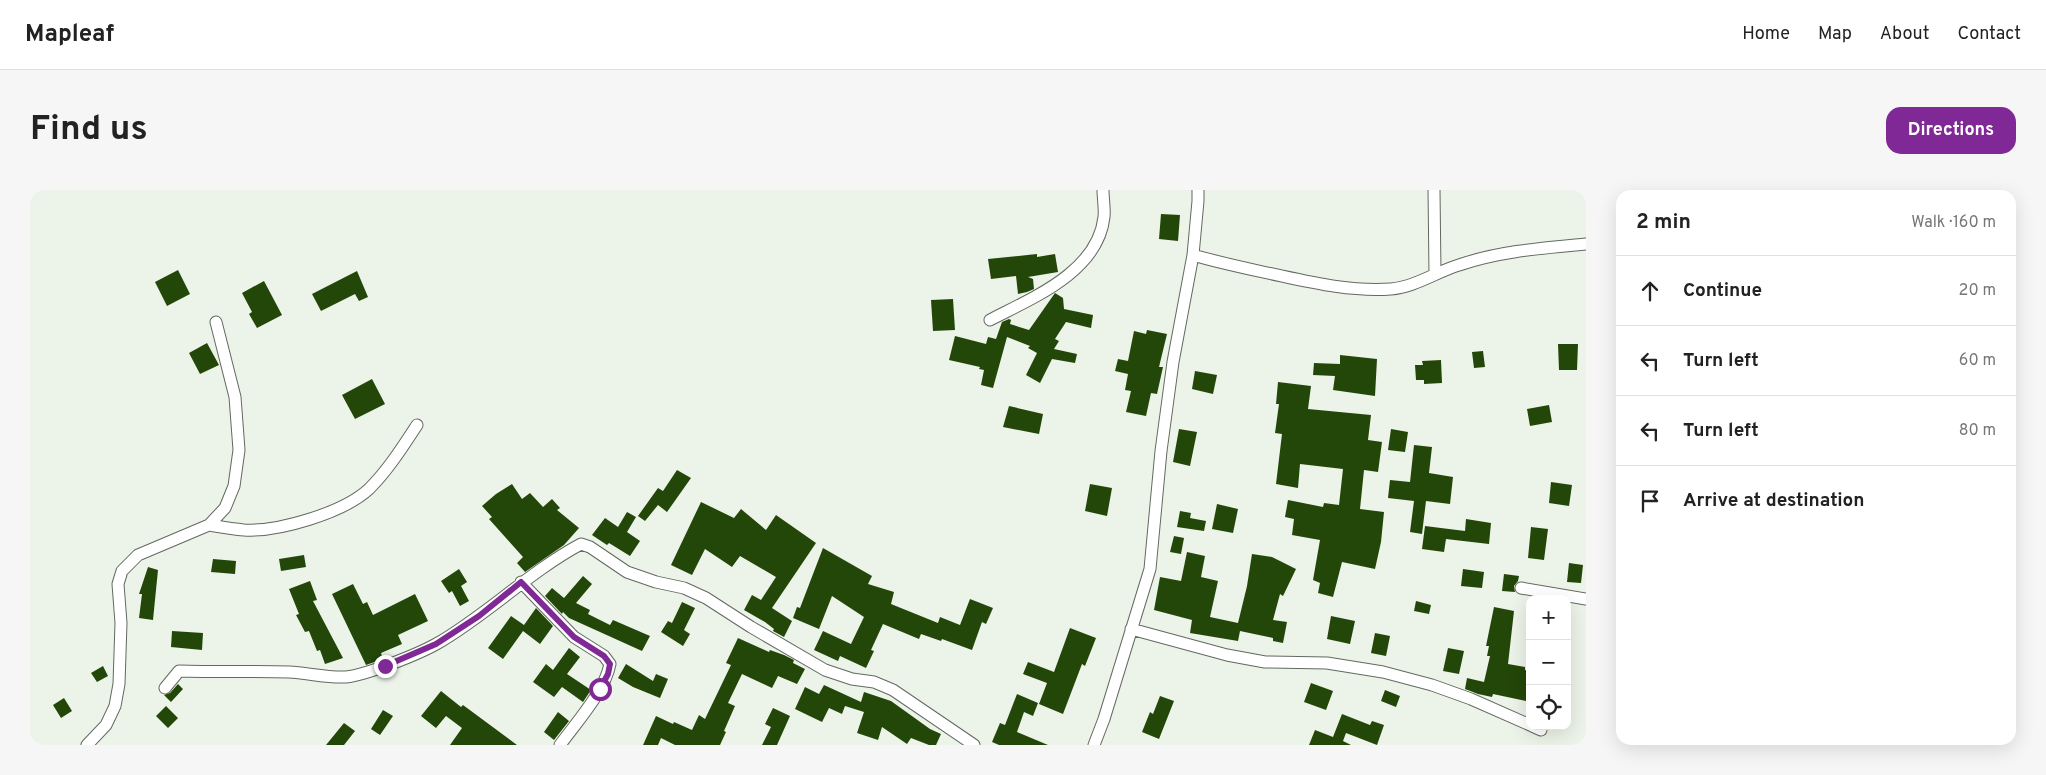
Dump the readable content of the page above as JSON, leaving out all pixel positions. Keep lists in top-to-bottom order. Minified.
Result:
{"page":{"header":"Mapleaf","nav":["Home","Map","About","Contact"],"buttons":"Directions","title":"Find us","heading":["2 min","Walk · 160 m"],"list":[["Continue","20 m"],["Turn left","60 m"],["Turn left","80 m"],"Arrive at destination"],"map_buttons":["+","−"]}}
